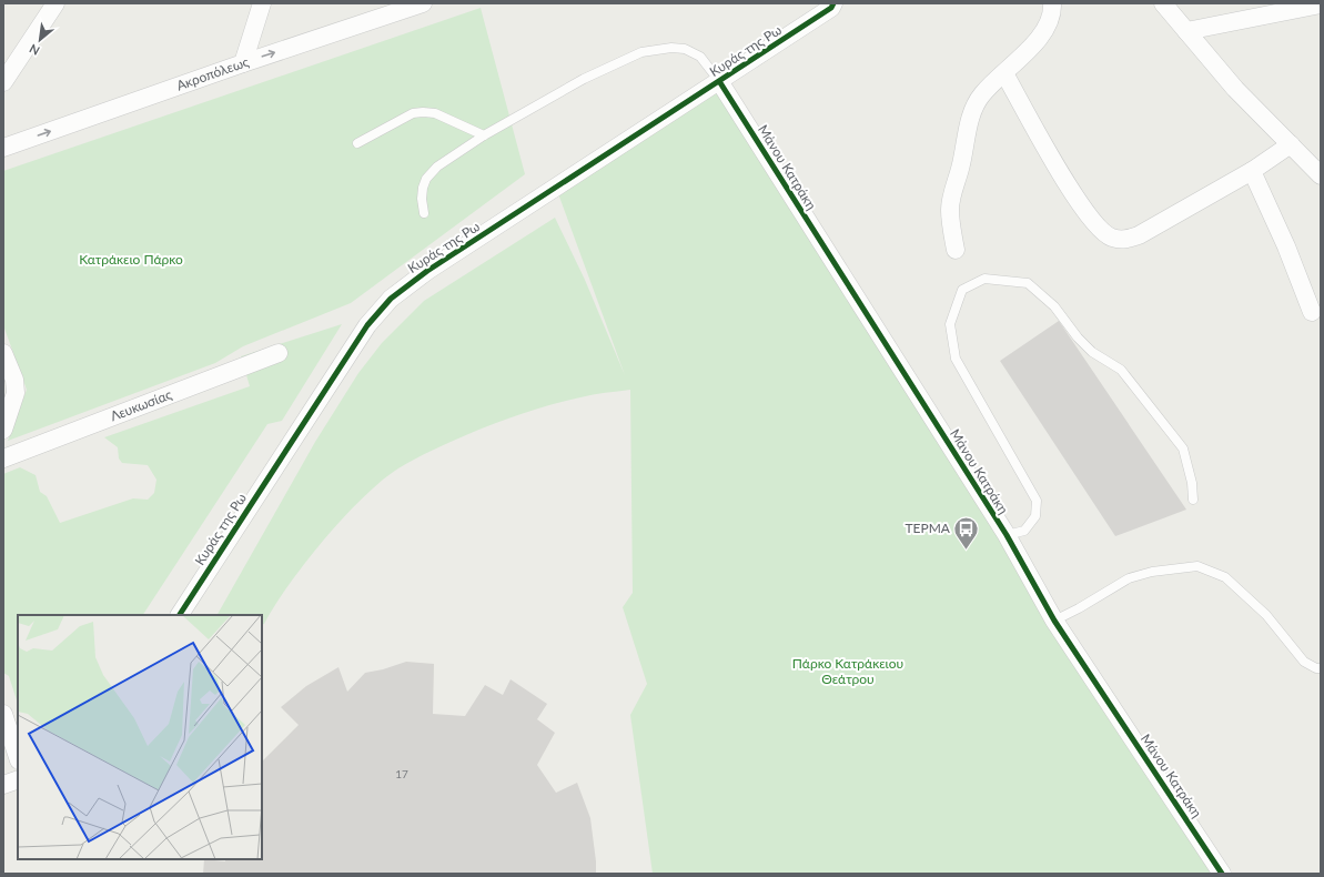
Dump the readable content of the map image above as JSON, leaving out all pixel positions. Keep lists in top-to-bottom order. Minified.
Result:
{"streets":{"street":["Κυράς της Ρω","Ακροπόλεως","Μάνου Κατράκη","Λευκωσίας"]},"crossings":[["Κυράς της Ρω","Μάνου Κατράκη"]],"one_way":["Ακροπόλεως"],"parks":["Κατράκειο Πάρκο","Πάρκο Κατράκειου Θεάτρου"],"places":{"bus stop":["ΤΕΡΜΑ"]},"house_numbers":["17"],"north":"bottom left"}
